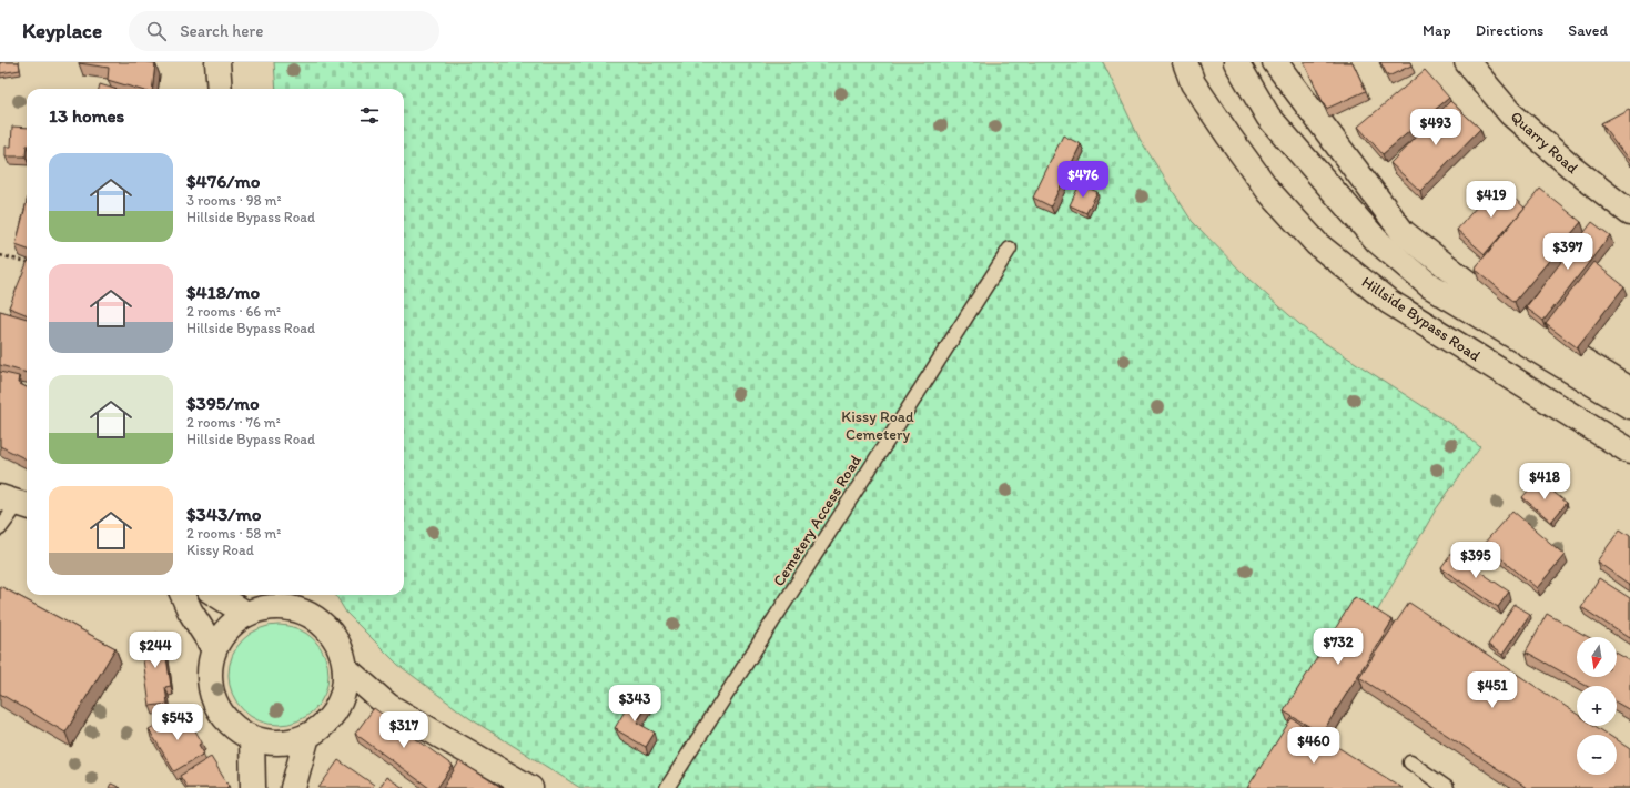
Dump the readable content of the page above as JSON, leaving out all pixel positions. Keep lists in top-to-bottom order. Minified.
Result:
{"streets":{"street":["Quarry Road","Hillside Bypass Road"],"lane":["Cemetery Access Road"]},"parks":["Kissy Road Cemetery"],"north":"bottom","page":{"header":"Keyplace","search":"Search here","nav":["Map","Directions","Saved"],"heading":"13 homes","price":["$493","$476","$419","$397","$418","$395","$732","$244","$451","$343","$543","$317","$460"],"list":[{"name":"$476/mo","note":"3 rooms · 98 m² · Hillside Bypass Road"},{"name":"$418/mo","note":"2 rooms · 66 m² · Hillside Bypass Road"},{"name":"$395/mo","note":"2 rooms · 76 m² · Hillside Bypass Road"},{"name":"$343/mo","note":"2 rooms · 58 m² · Kissy Road"}],"map_buttons":["+","−"]}}
